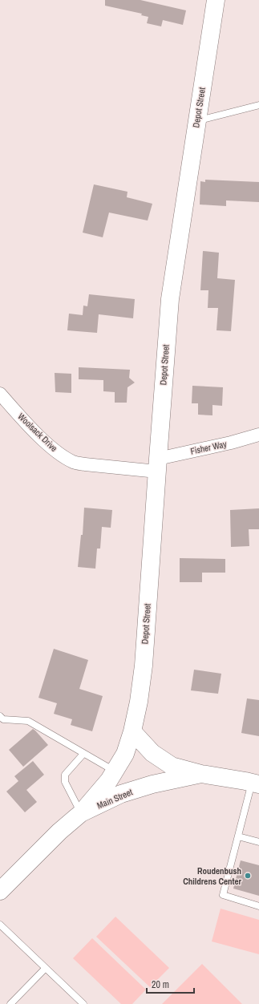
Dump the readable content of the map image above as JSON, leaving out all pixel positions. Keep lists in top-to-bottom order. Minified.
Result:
{"streets":{"main road":["Depot Street","Main Street"],"street":["Woolsack Drive","Fisher Way"]},"crossings":[["Depot Street","Woolsack Drive"],["Depot Street","Fisher Way"],["Depot Street","Main Street"],["Woolsack Drive","Fisher Way"]],"places":["Roudenbush Childrens Center"],"scale_bar":"20 m"}
